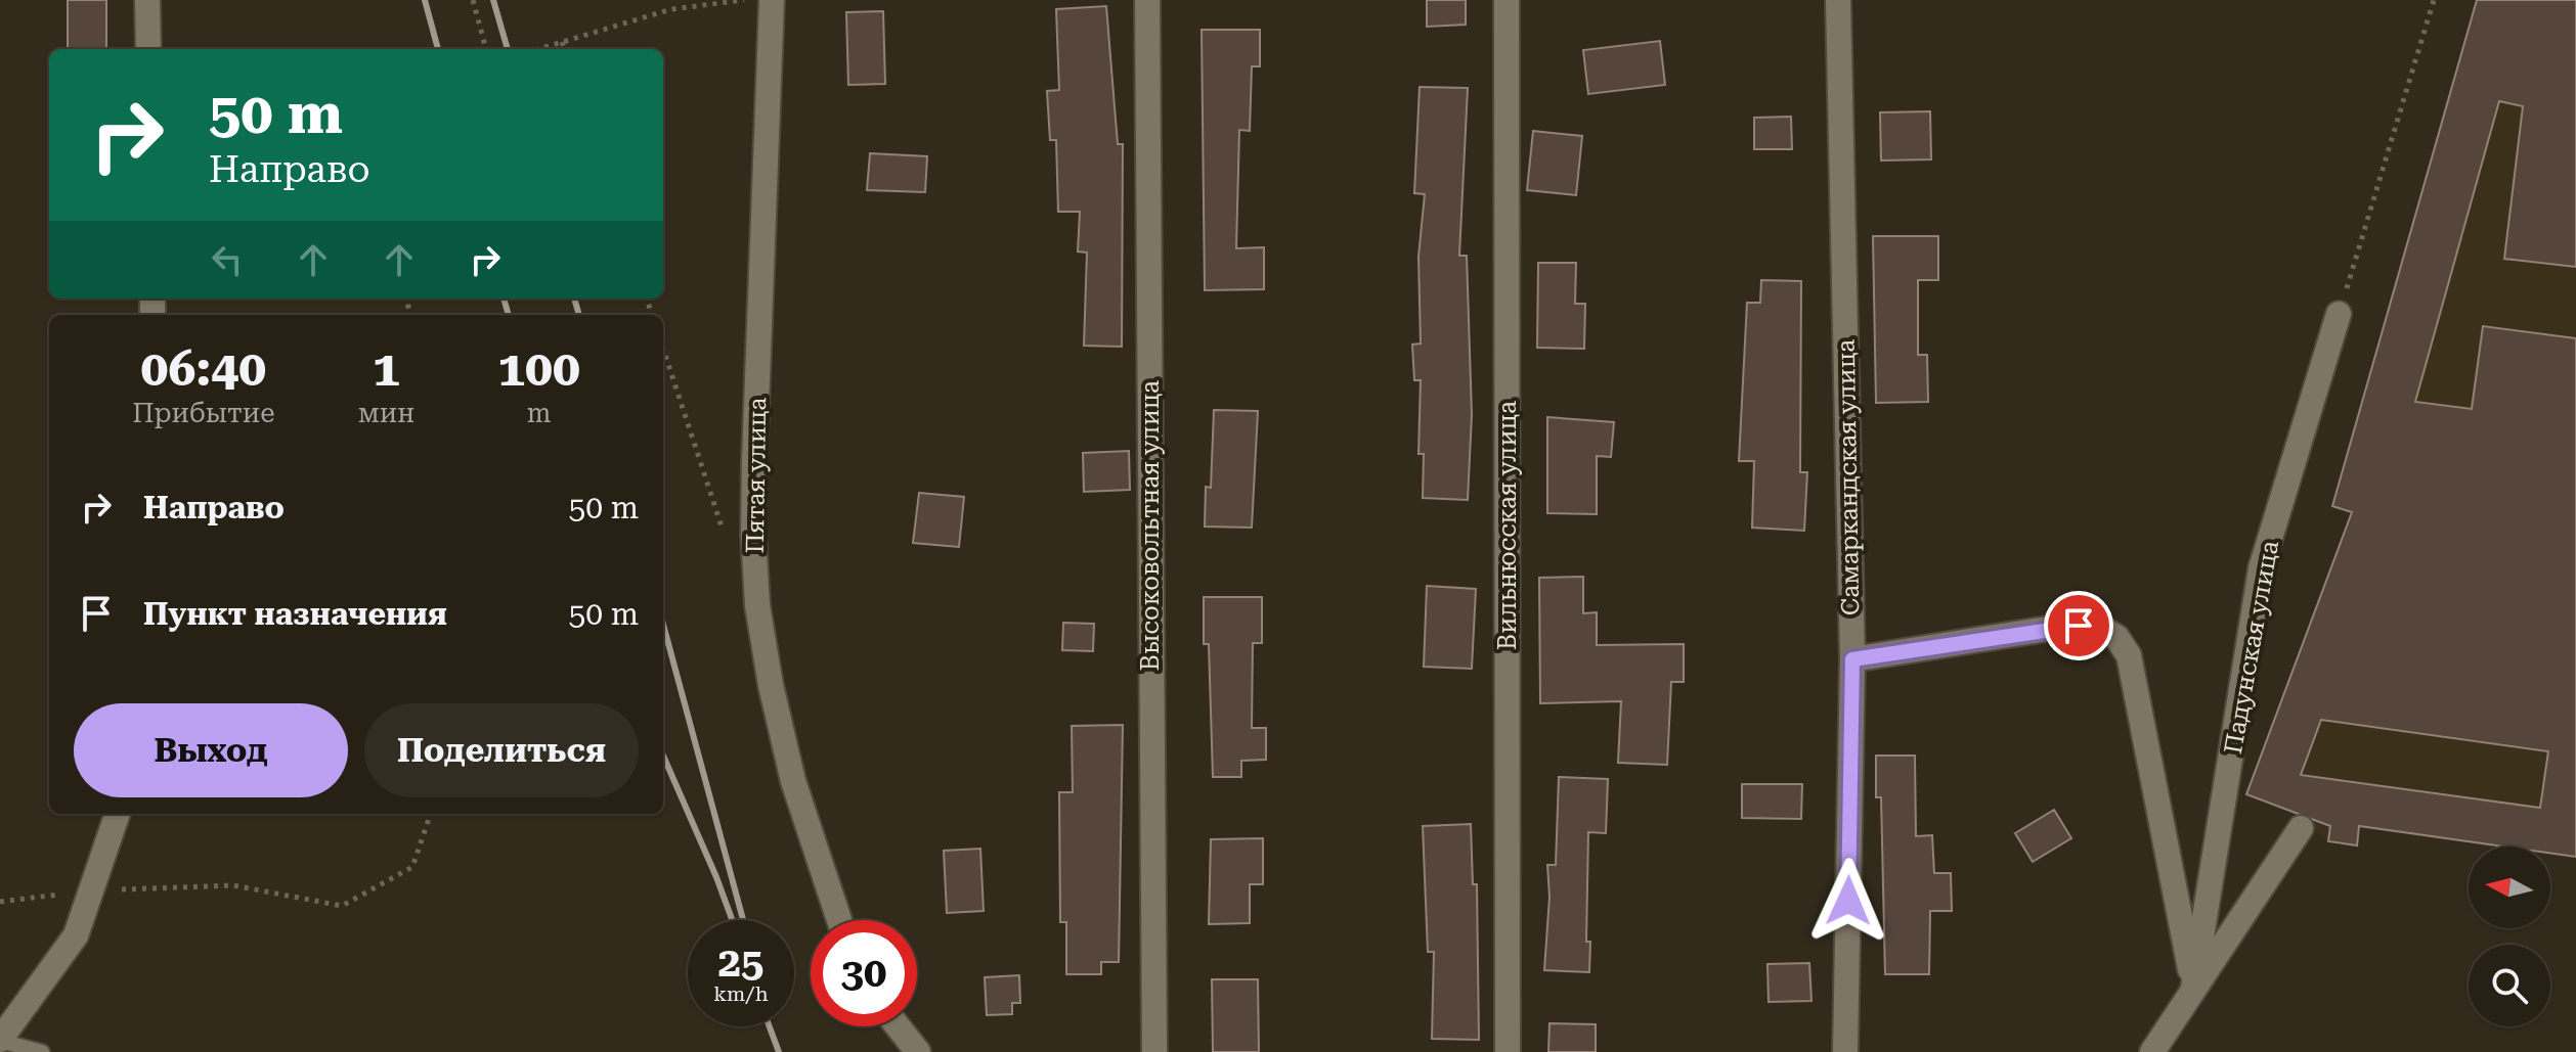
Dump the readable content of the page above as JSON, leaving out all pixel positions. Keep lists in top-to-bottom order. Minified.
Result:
{"streets":{"street":["Пятая улица","Самаркандская улица","Высоковольтная улица","Вильнюсская улица","Падунская улица"]},"north":"left","page":{"turn":["50 m","Направо"],"eta":["06:40","Прибытие","1","мин","100","m"],"list":[{"name":"Направо","value":"50 m"},{"name":"Пункт назначения","value":"50 m"}],"buttons":["Выход","Поделиться"],"speed":"25 km/h","limit":"30"}}
